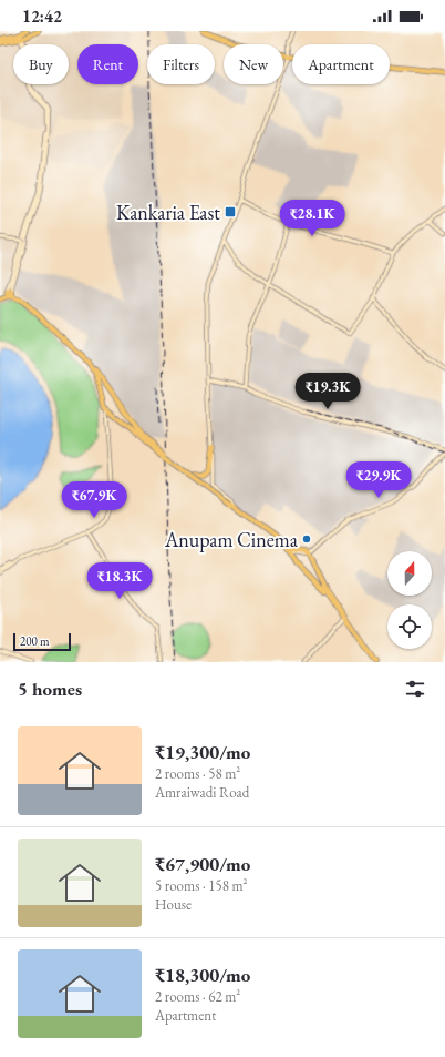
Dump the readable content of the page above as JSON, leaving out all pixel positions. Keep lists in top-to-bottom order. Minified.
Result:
{"places":{"transit":["Kankaria East"],"other":["Anupam Cinema"]},"scale_bar":"200 m","north":"top","page":{"status":"12:42","chip":["Buy","Rent","Filters","New","Apartment"],"price":["₹28.1K","₹19.3K","₹29.9K","₹67.9K","₹18.3K"],"scale":"200 m","heading":"5 homes","list":[{"name":"₹19,300/mo","note":"2 rooms · 58 m² · Amraiwadi Road"},{"name":"₹67,900/mo","note":"5 rooms · 158 m² · House"},{"name":"₹18,300/mo","note":"2 rooms · 62 m² · Apartment"}]}}
